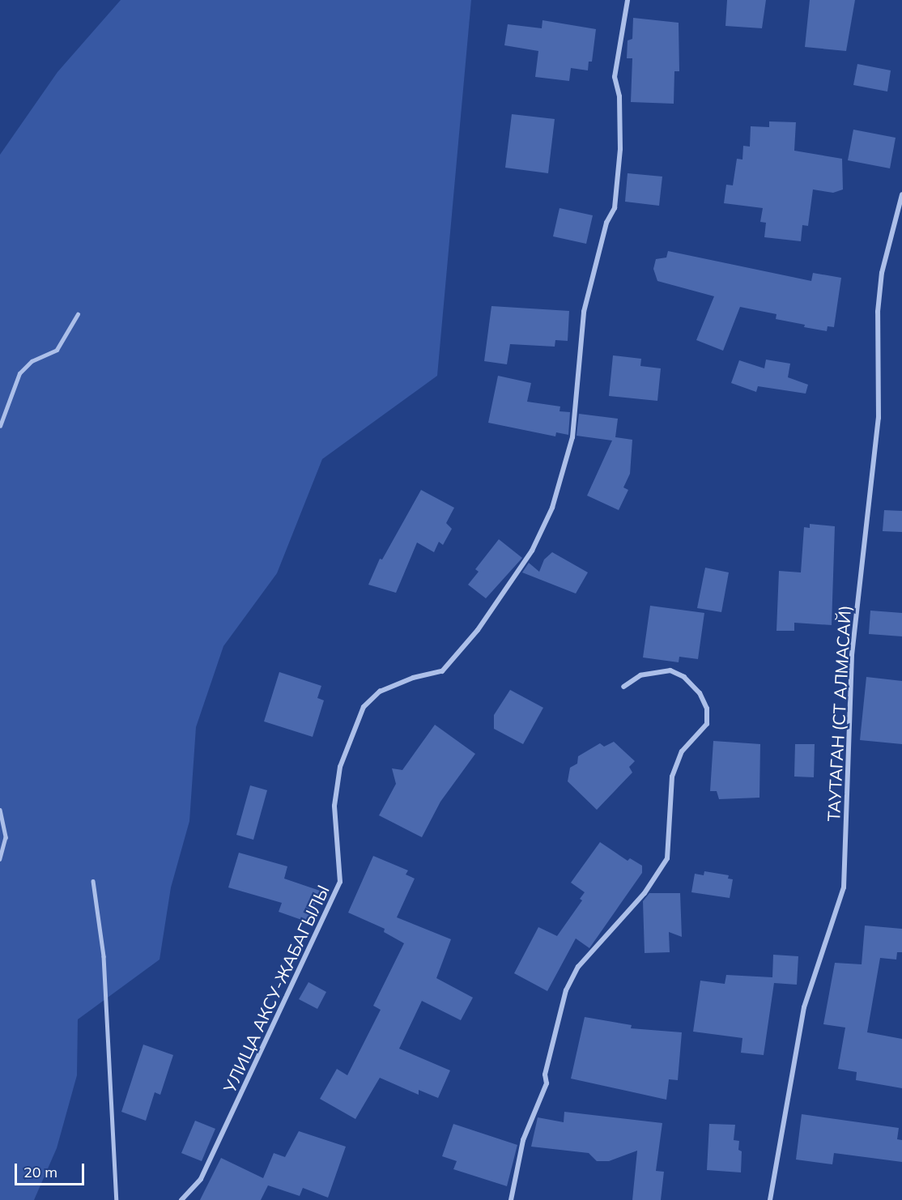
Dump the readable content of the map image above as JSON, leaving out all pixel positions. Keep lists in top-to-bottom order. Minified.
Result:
{"streets":{"street":["ТАУТАГАН (СТ АЛМАСАЙ)","УЛИЦА АКСУ-ЖАБАГЫЛЫ"]},"scale_bar":"20 m"}
